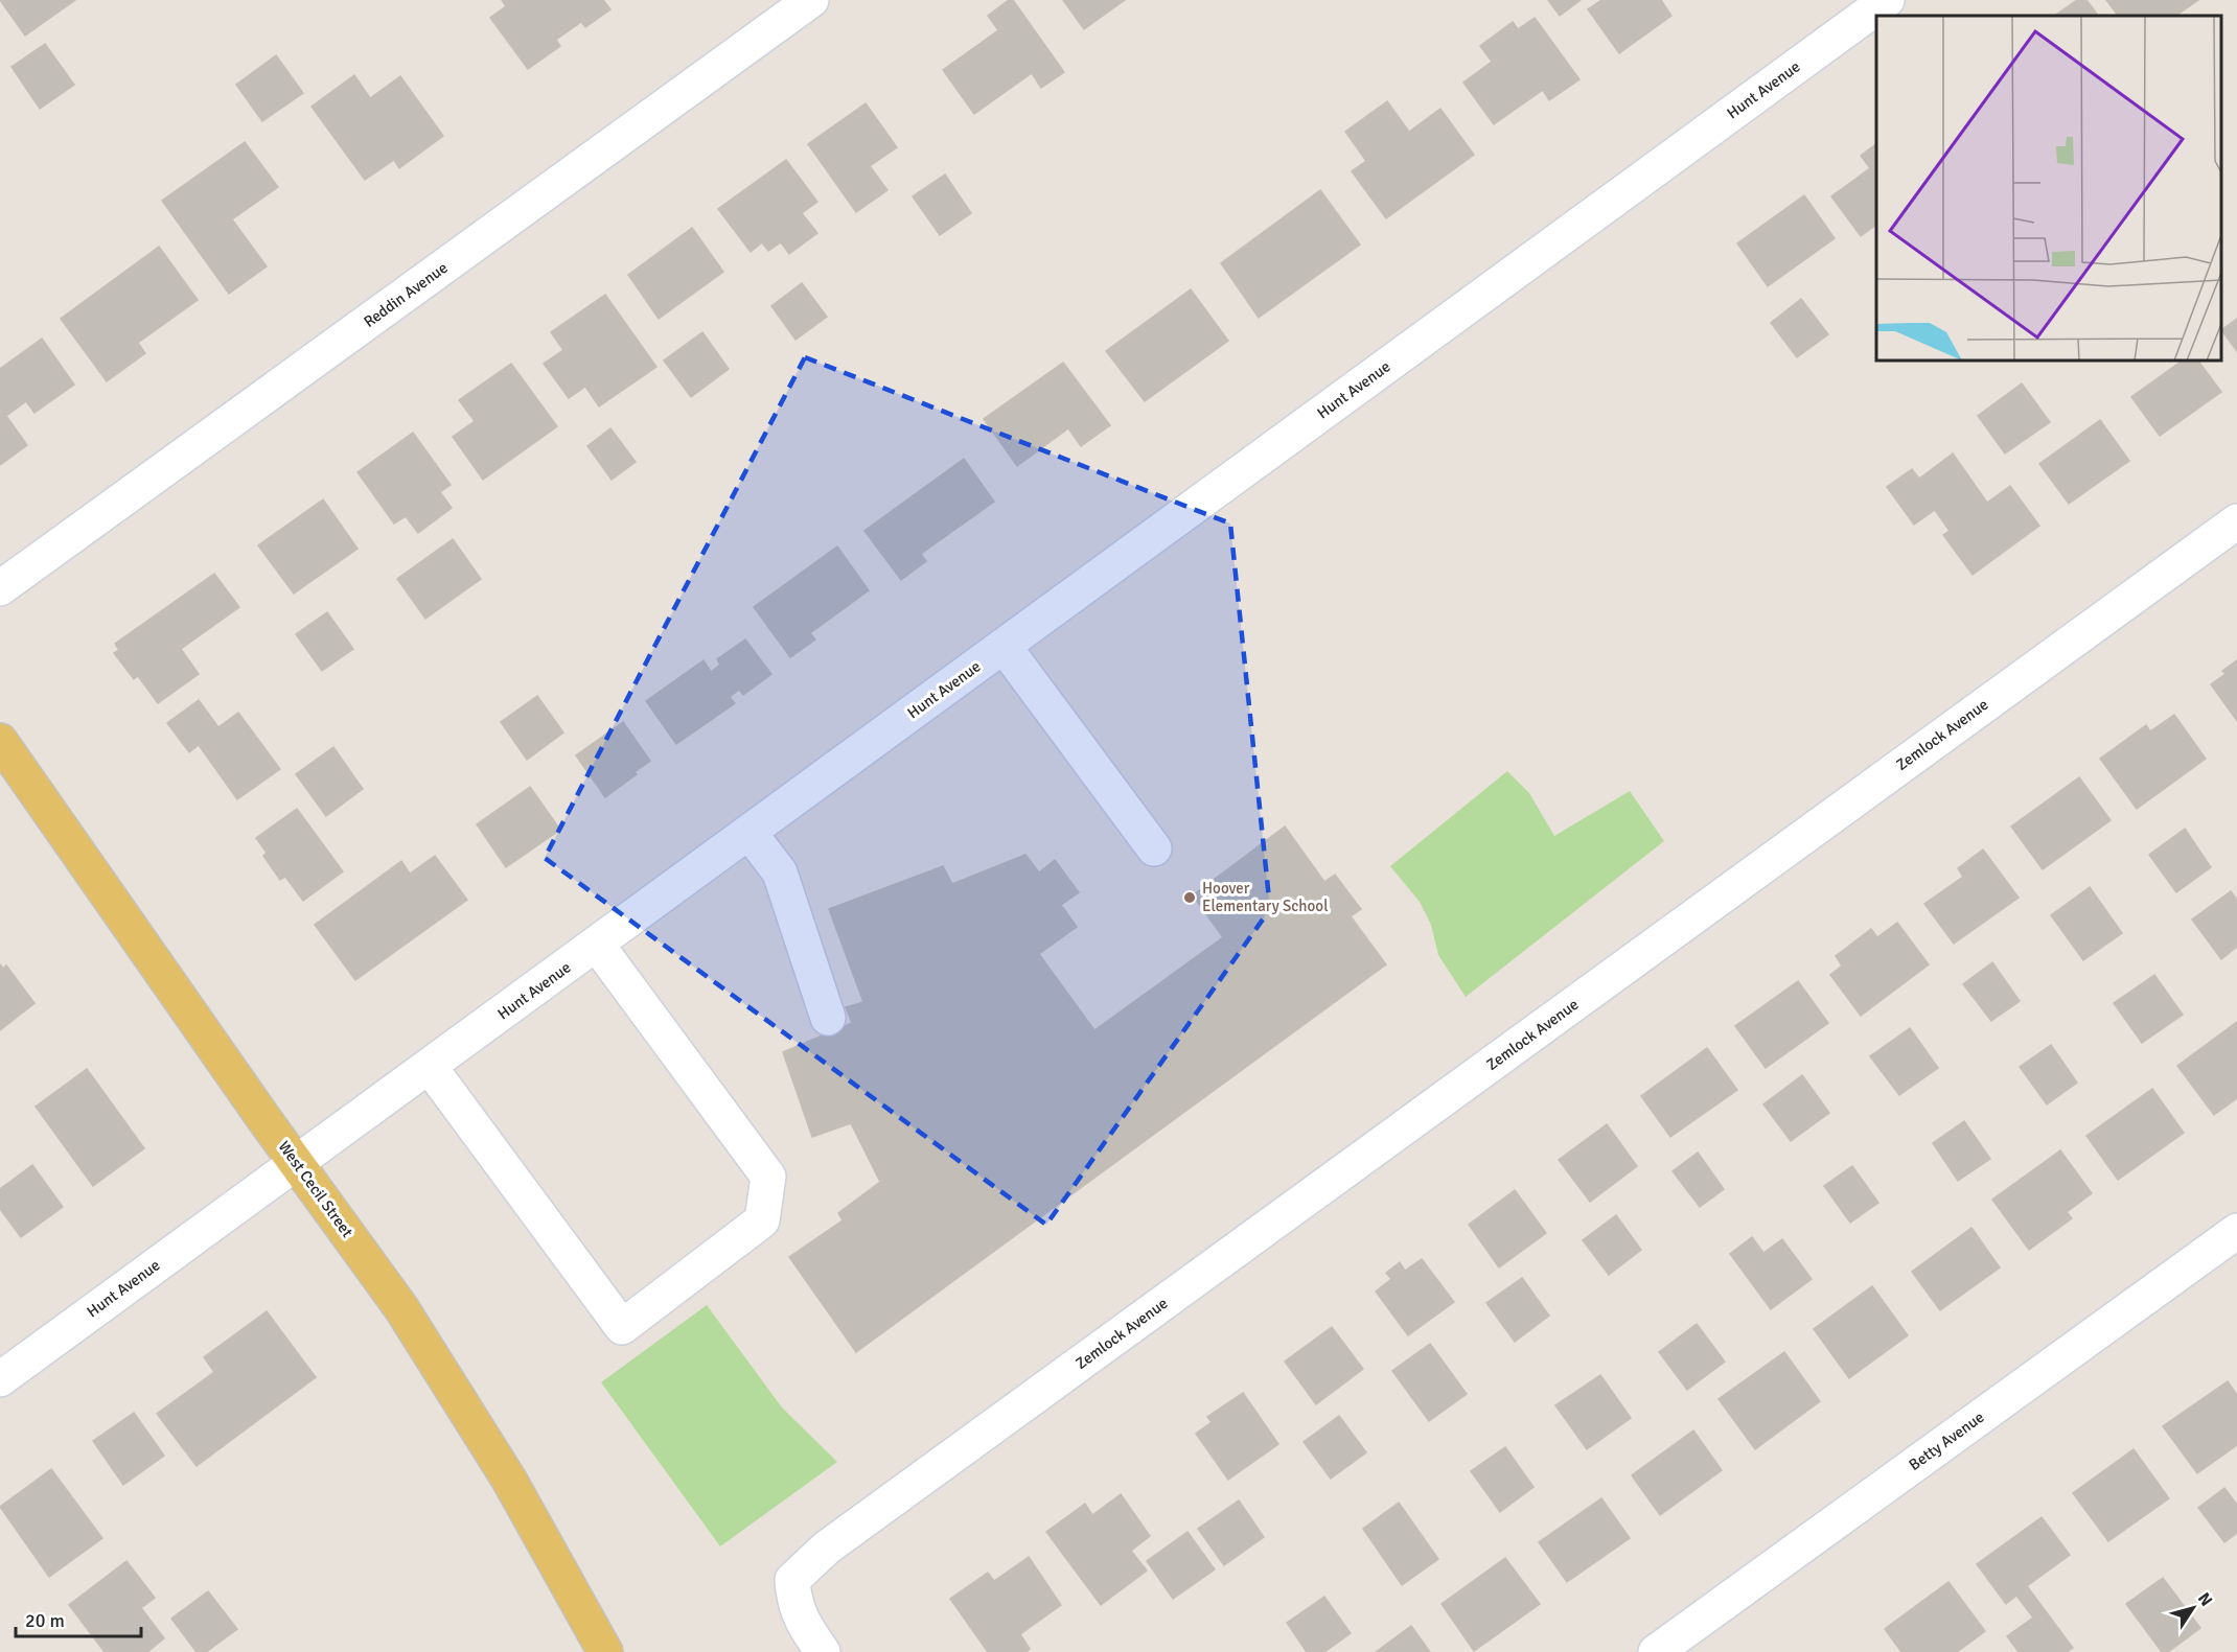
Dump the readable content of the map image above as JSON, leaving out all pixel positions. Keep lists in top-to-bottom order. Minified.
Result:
{"streets":{"main road":["West Cecil Street"],"street":["Hunt Avenue","Reddin Avenue","Zemlock Avenue","Betty Avenue"]},"crossings":[["Hunt Avenue","West Cecil Street"]],"places":["Hoover Elementary School"],"scale_bar":"20 m","north":"top right"}
